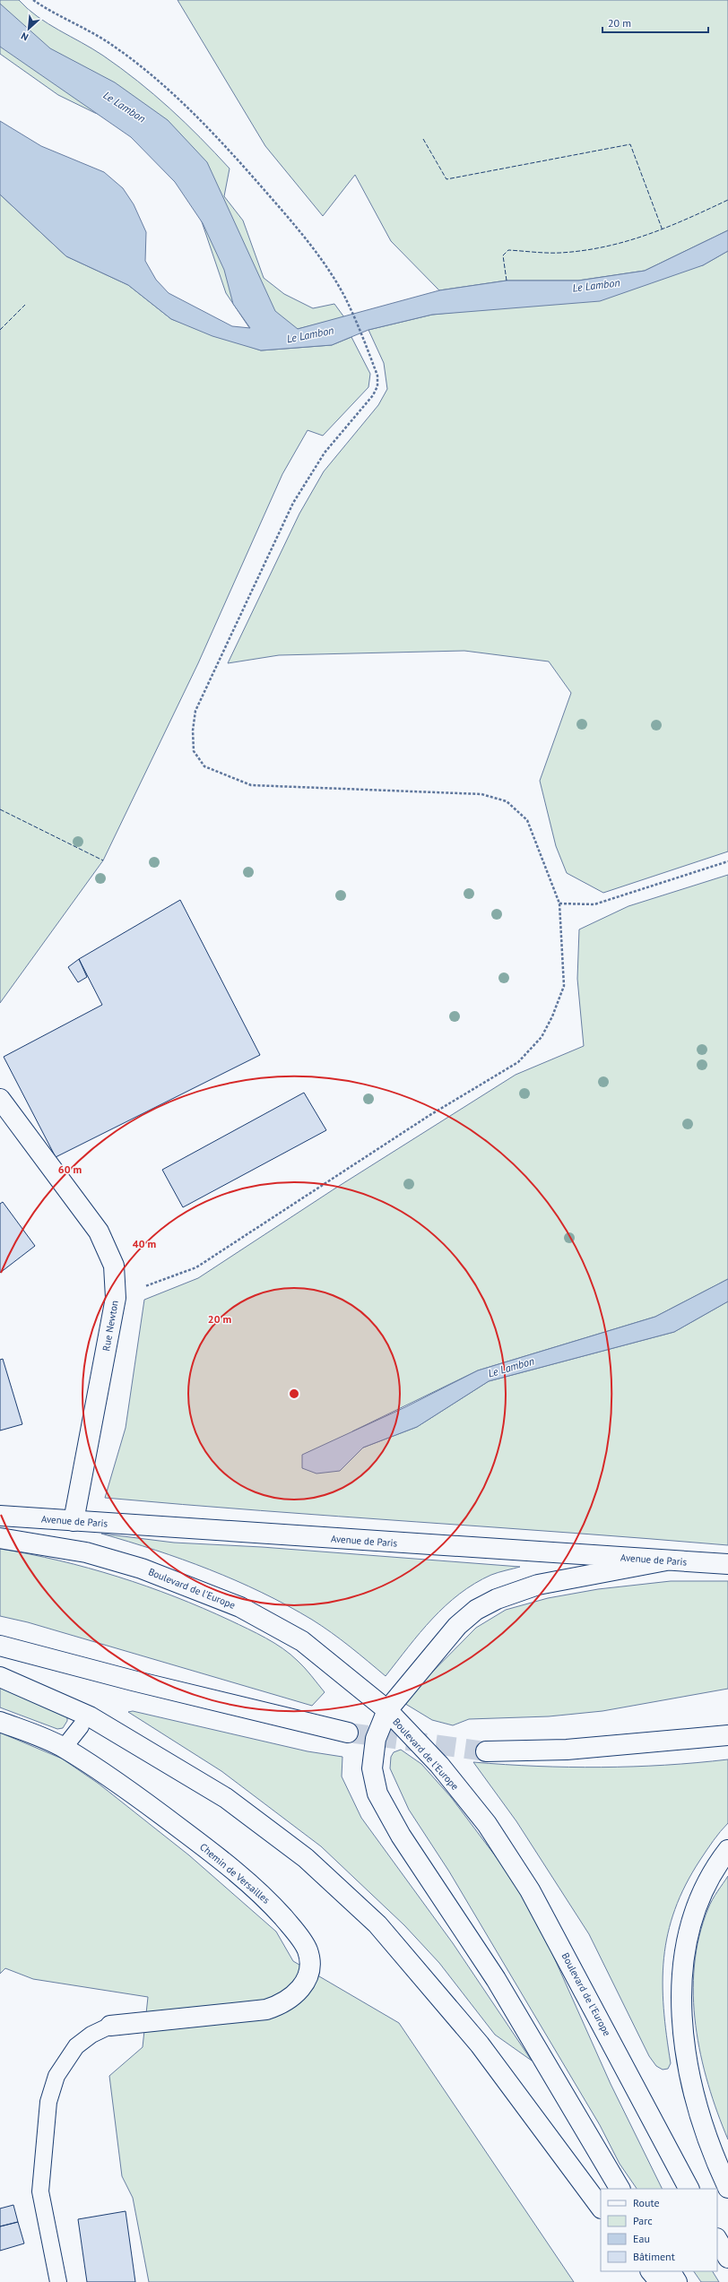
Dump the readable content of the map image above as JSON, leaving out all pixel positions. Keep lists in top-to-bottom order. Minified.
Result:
{"streets":{"main road":["Rue Newton","Avenue de Paris","Boulevard de l'Europe","Chemin de Versailles"]},"crossings":[["Rue Newton","Avenue de Paris"]],"water":["Le Lambon"],"legend":["Route","Parc","Eau","Bâtiment"],"scale_bar":"20 m","north":"bottom left","rings":["60 m","40 m","20 m"]}
